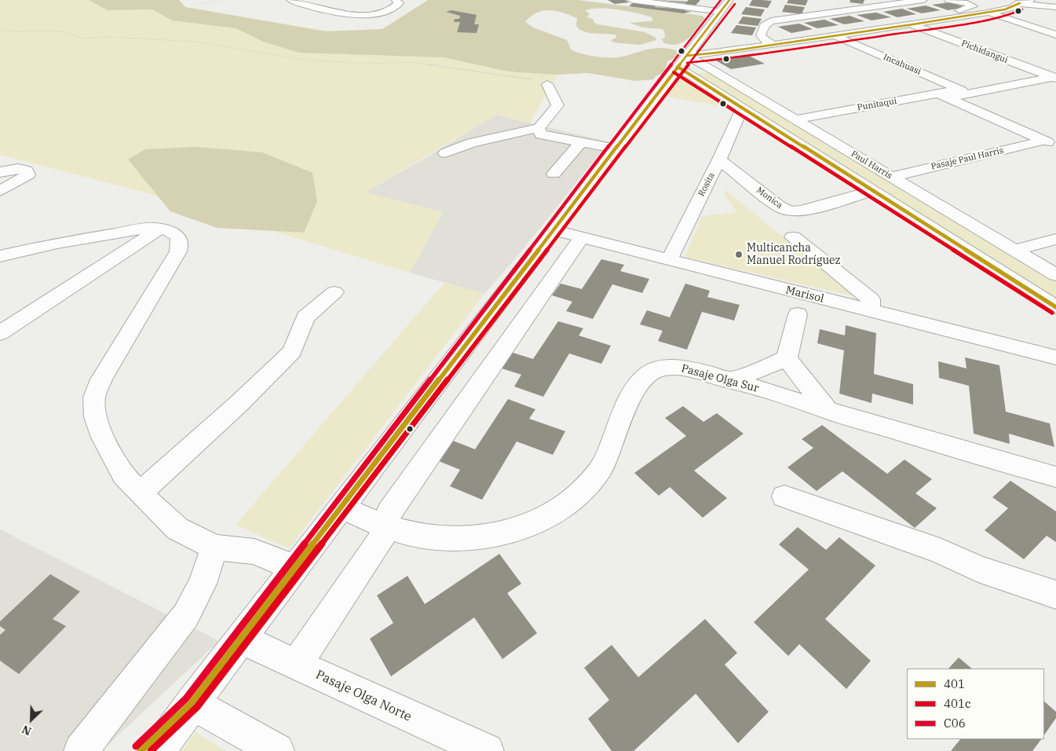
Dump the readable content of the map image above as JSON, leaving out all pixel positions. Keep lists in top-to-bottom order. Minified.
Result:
{"streets":{"street":["Pichidangui","Incahuasi","Punitaqui","Pasaje Paul Harris","Paul Harris","Rosita","Monica","Marisol","Pasaje Olga Sur","Pasaje Olga Norte"]},"crossings":[["Pichidangui","Punitaqui"],["Incahuasi","Punitaqui"],["Punitaqui","Paul Harris"],["Pasaje Paul Harris","Paul Harris"],["Paul Harris","Rosita"],["Paul Harris","Monica"],["Rosita","Monica"],["Rosita","Marisol"]],"places":["Multicancha Manuel Rodríguez"],"lines":["transit line 401","transit line C06","transit line 401c"],"legend":["401","401c","C06"],"north":"bottom left"}
